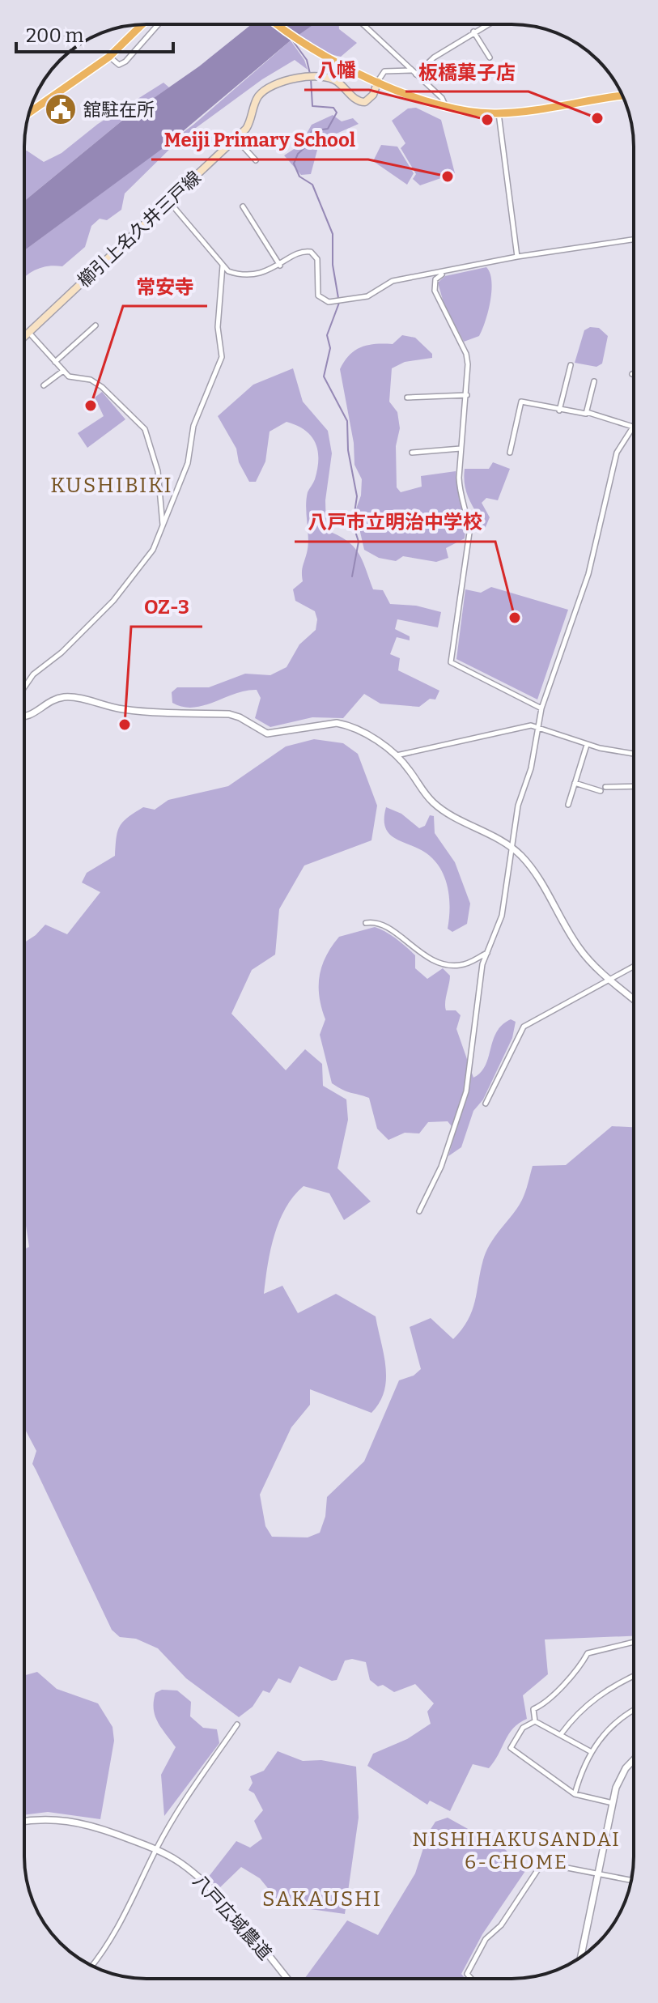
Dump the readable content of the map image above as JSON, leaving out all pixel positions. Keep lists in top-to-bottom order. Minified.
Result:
{"streets":{"main road":["櫛引上名久井三戸線"],"street":["八戸広域農道"]},"districts":["KUSHIBIKI","NISHIHAKUSANDAI 6-CHOME","SAKAUSHI"],"places":{"public building":["舘駐在所"],"other":["板橋菓子店","八幡","Meiji Primary School","常安寺","八戸市立明治中学校","OZ-3"]},"scale_bar":"200 m"}
